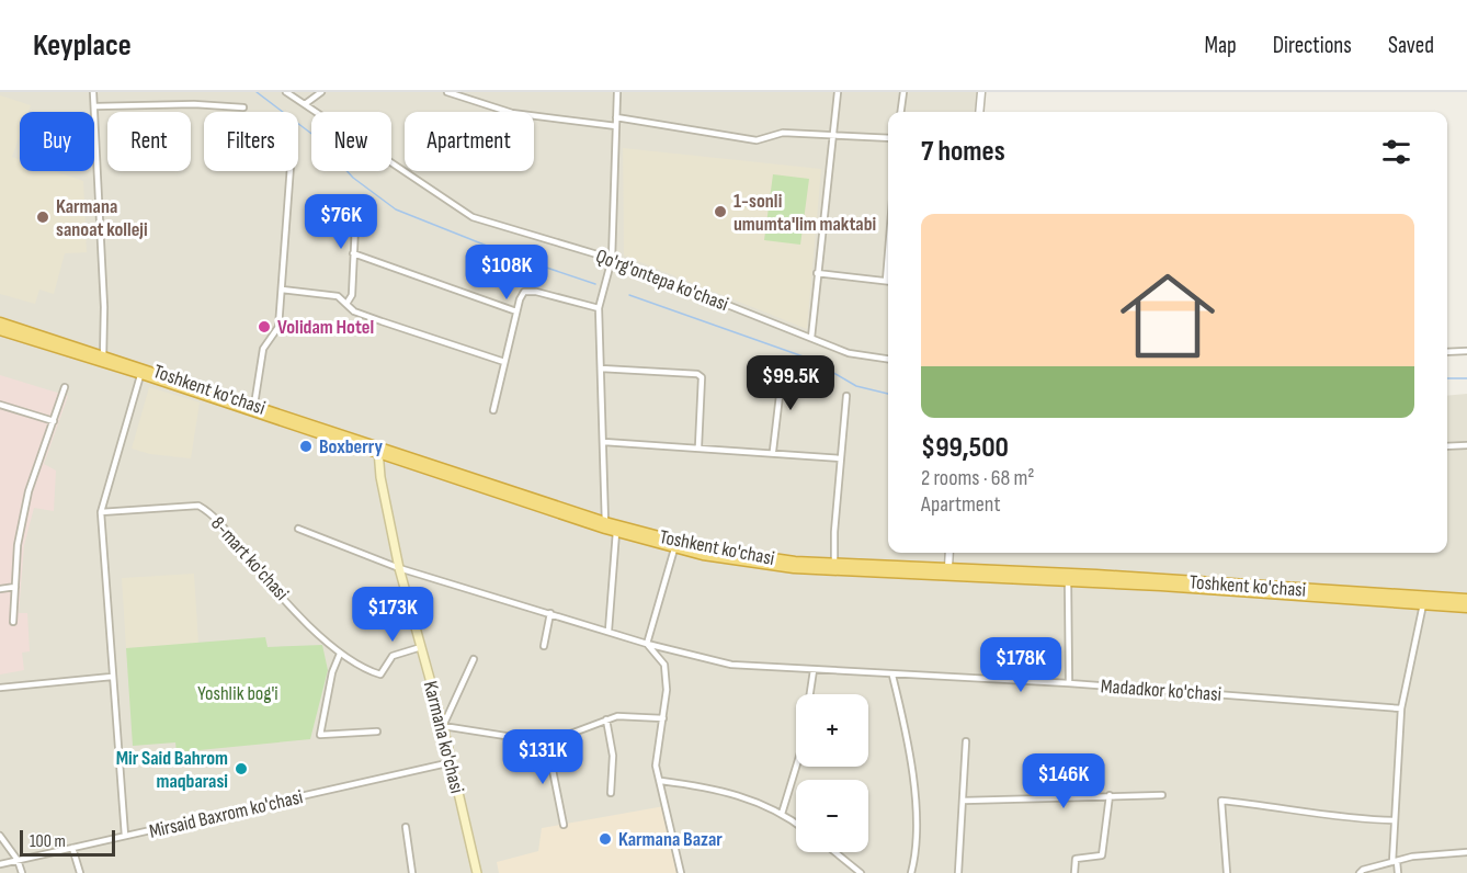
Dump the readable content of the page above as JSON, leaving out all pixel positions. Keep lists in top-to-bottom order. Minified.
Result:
{"streets":{"highway":["Toshkent ko'chasi"],"main road":["Karmana ko'chasi"],"street":["Qo'rg'ontepa ko'chasi","8-mart ko'chasi","Madadkor ko'chasi","Mirsaid Baxrom ko'chasi"]},"crossings":[["Toshkent ko'chasi","Karmana ko'chasi"],["8-mart ko'chasi","Karmana ko'chasi"],["Madadkor ko'chasi","Karmana ko'chasi"],["Karmana ko'chasi","Mirsaid Baxrom ko'chasi"]],"parks":["Yoshlik bog'i"],"places":["1-sonli umumta'lim maktabi","Karmana sanoat kolleji","Volidam Hotel","Boxberry","Mir Said Bahrom maqbarasi","Karmana Bazar"],"scale_bar":"100 m","page":{"header":"Keyplace","nav":["Map","Directions","Saved"],"chip":["Buy","Rent","Filters","New","Apartment"],"heading":"7 homes","list":[{"name":"$99,500","note":"2 rooms · 68 m² · Apartment"}],"price":["$76K","$108K","$99.5K","$173K","$178K","$131K","$146K"],"map_buttons":["+","−"],"scale":"100 m"}}
